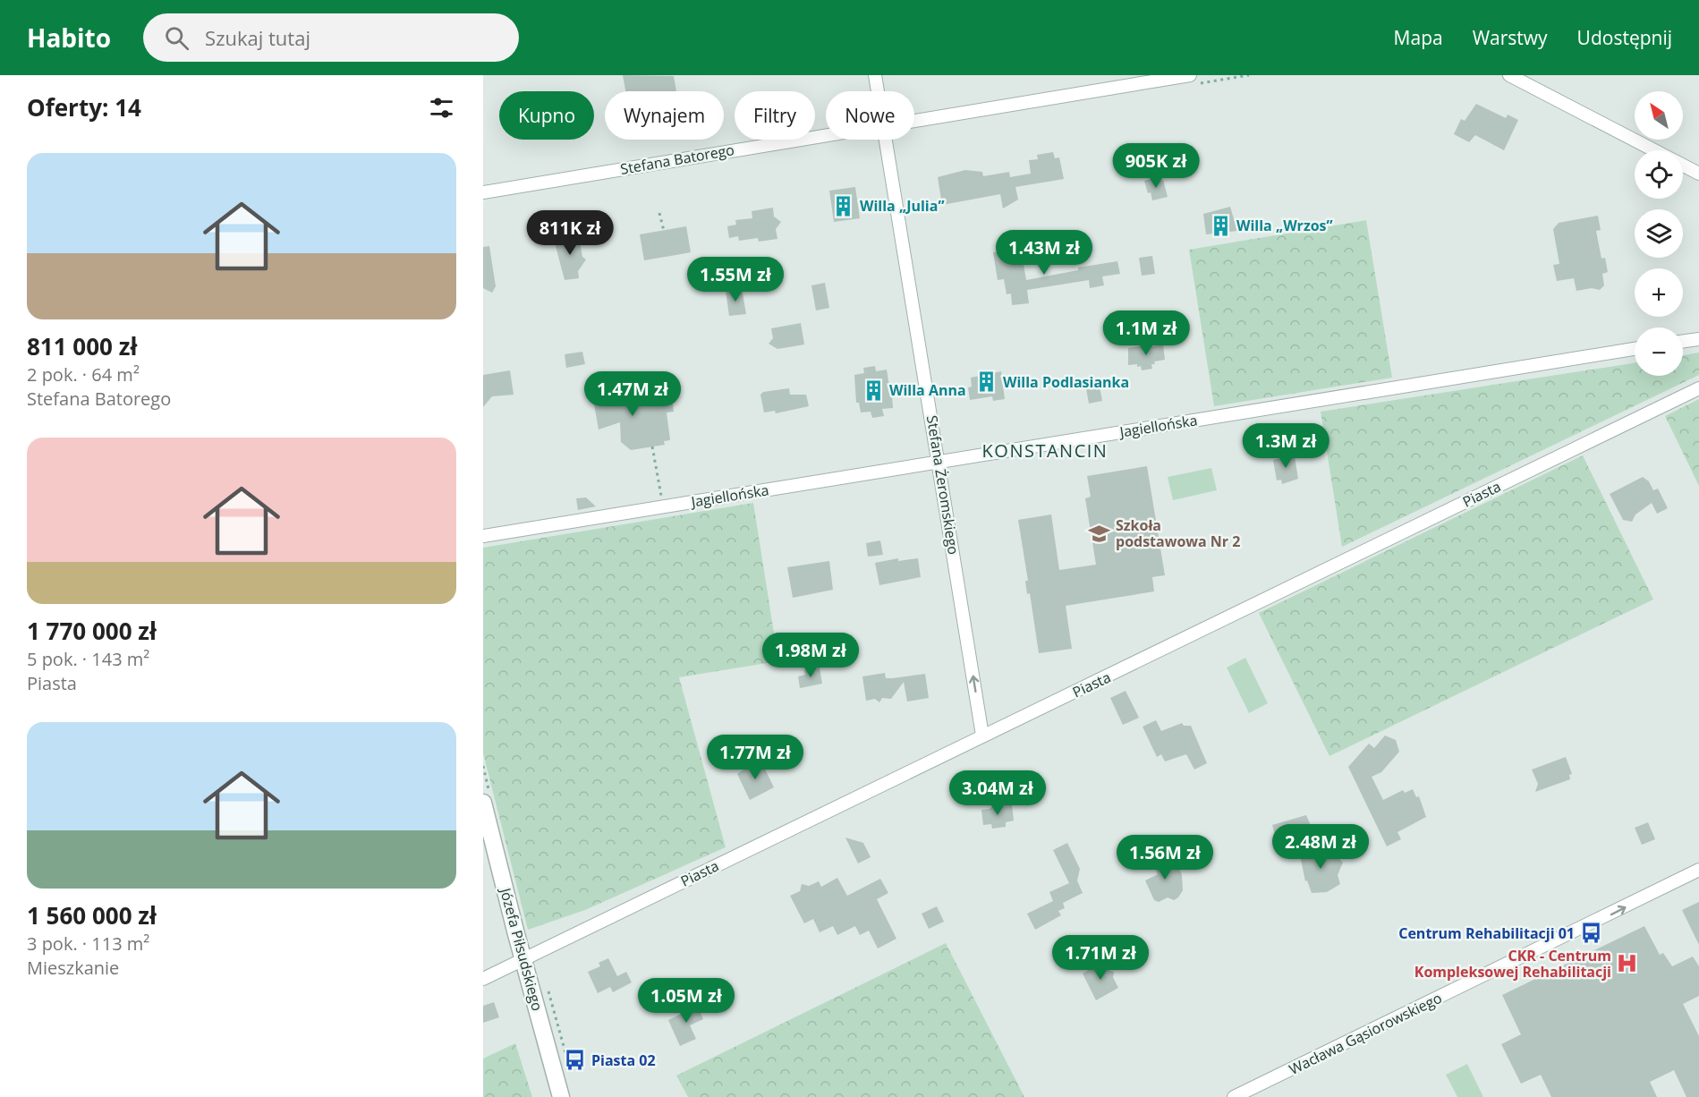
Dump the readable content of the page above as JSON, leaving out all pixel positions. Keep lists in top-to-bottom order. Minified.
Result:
{"streets":{"street":["Stefana Batorego","Jagiellońska","Stefana Żeromskiego","Piasta","Józefa Piłsudskiego","Wacława Gąsiorowskiego"]},"crossings":[["Jagiellońska","Stefana Żeromskiego"],["Stefana Żeromskiego","Piasta"],["Piasta","Józefa Piłsudskiego"]],"one_way":["Stefana Żeromskiego","Wacława Gąsiorowskiego"],"districts":["KONSTANCIN"],"places":{"building":["Willa „Julia”","Willa „Wrzos”","Willa Podlasianka","Willa Anna"],"school or university":["Szkoła podstawowa Nr 2"],"bus stop":["Centrum Rehabilitacji 01","Piasta 02"],"hospital":["CKR - Centrum Kompleksowej Rehabilitacji"]},"north":"top left","page":{"header":"Habito","search":"Szukaj tutaj","nav":["Mapa","Warstwy","Udostępnij"],"heading":"Oferty: 14","map_buttons":["+","−"],"chip":["Kupno","Wynajem","Filtry","Nowe"],"list":[{"name":"811 000 zł","note":"2 pok. · 64 m² · Stefana Batorego"},{"name":"1 770 000 zł","note":"5 pok. · 143 m² · Piasta"},{"name":"1 560 000 zł","note":"3 pok. · 113 m² · Mieszkanie"}],"price":["905K zł","811K zł","1.43M zł","1.55M zł","1.1M zł","1.47M zł","1.3M zł","1.98M zł","1.77M zł","3.04M zł","2.48M zł","1.56M zł","1.71M zł","1.05M zł"]}}
